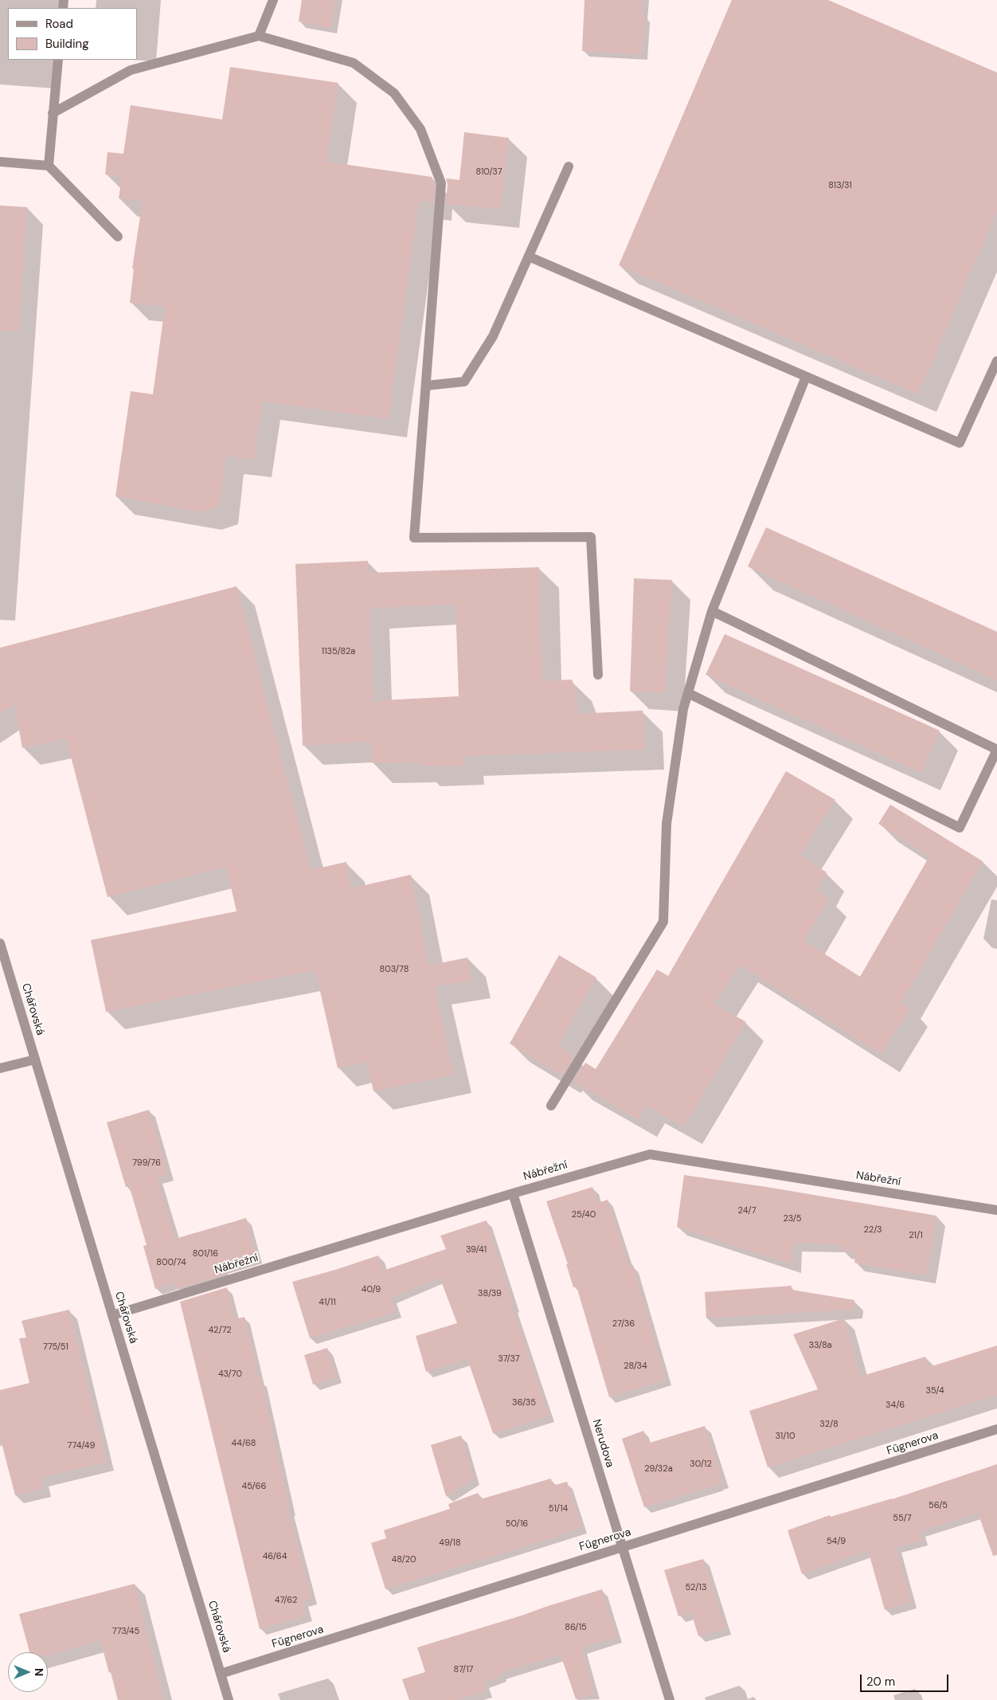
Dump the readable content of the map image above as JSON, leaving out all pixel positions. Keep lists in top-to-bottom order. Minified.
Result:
{"streets":{"street":["Chářovská","Nábřežní","Nerudova","Fűgnerova"]},"crossings":[["Chářovská","Nábřežní"],["Chářovská","Fűgnerova"],["Nábřežní","Nerudova"],["Nerudova","Fűgnerova"]],"house_numbers":["810/37","813/31","1135/82a","803/78","799/76","24/7","25/40","23/5","22/3","21/1","39/41","801/16","800/74","40/9","38/39","41/11","27/36","42/72","33/8a","775/51","37/37","28/34","43/70","35/4","36/35","34/6","32/8","31/10","44/68","774/49","30/12","29/32a","45/66","56/5","51/14","55/7","50/16","54/9","49/18","46/64","48/20","52/13","47/62","86/15","773/45","87/17"],"legend":["Road","Building"],"scale_bar":"20 m","north":"right"}
